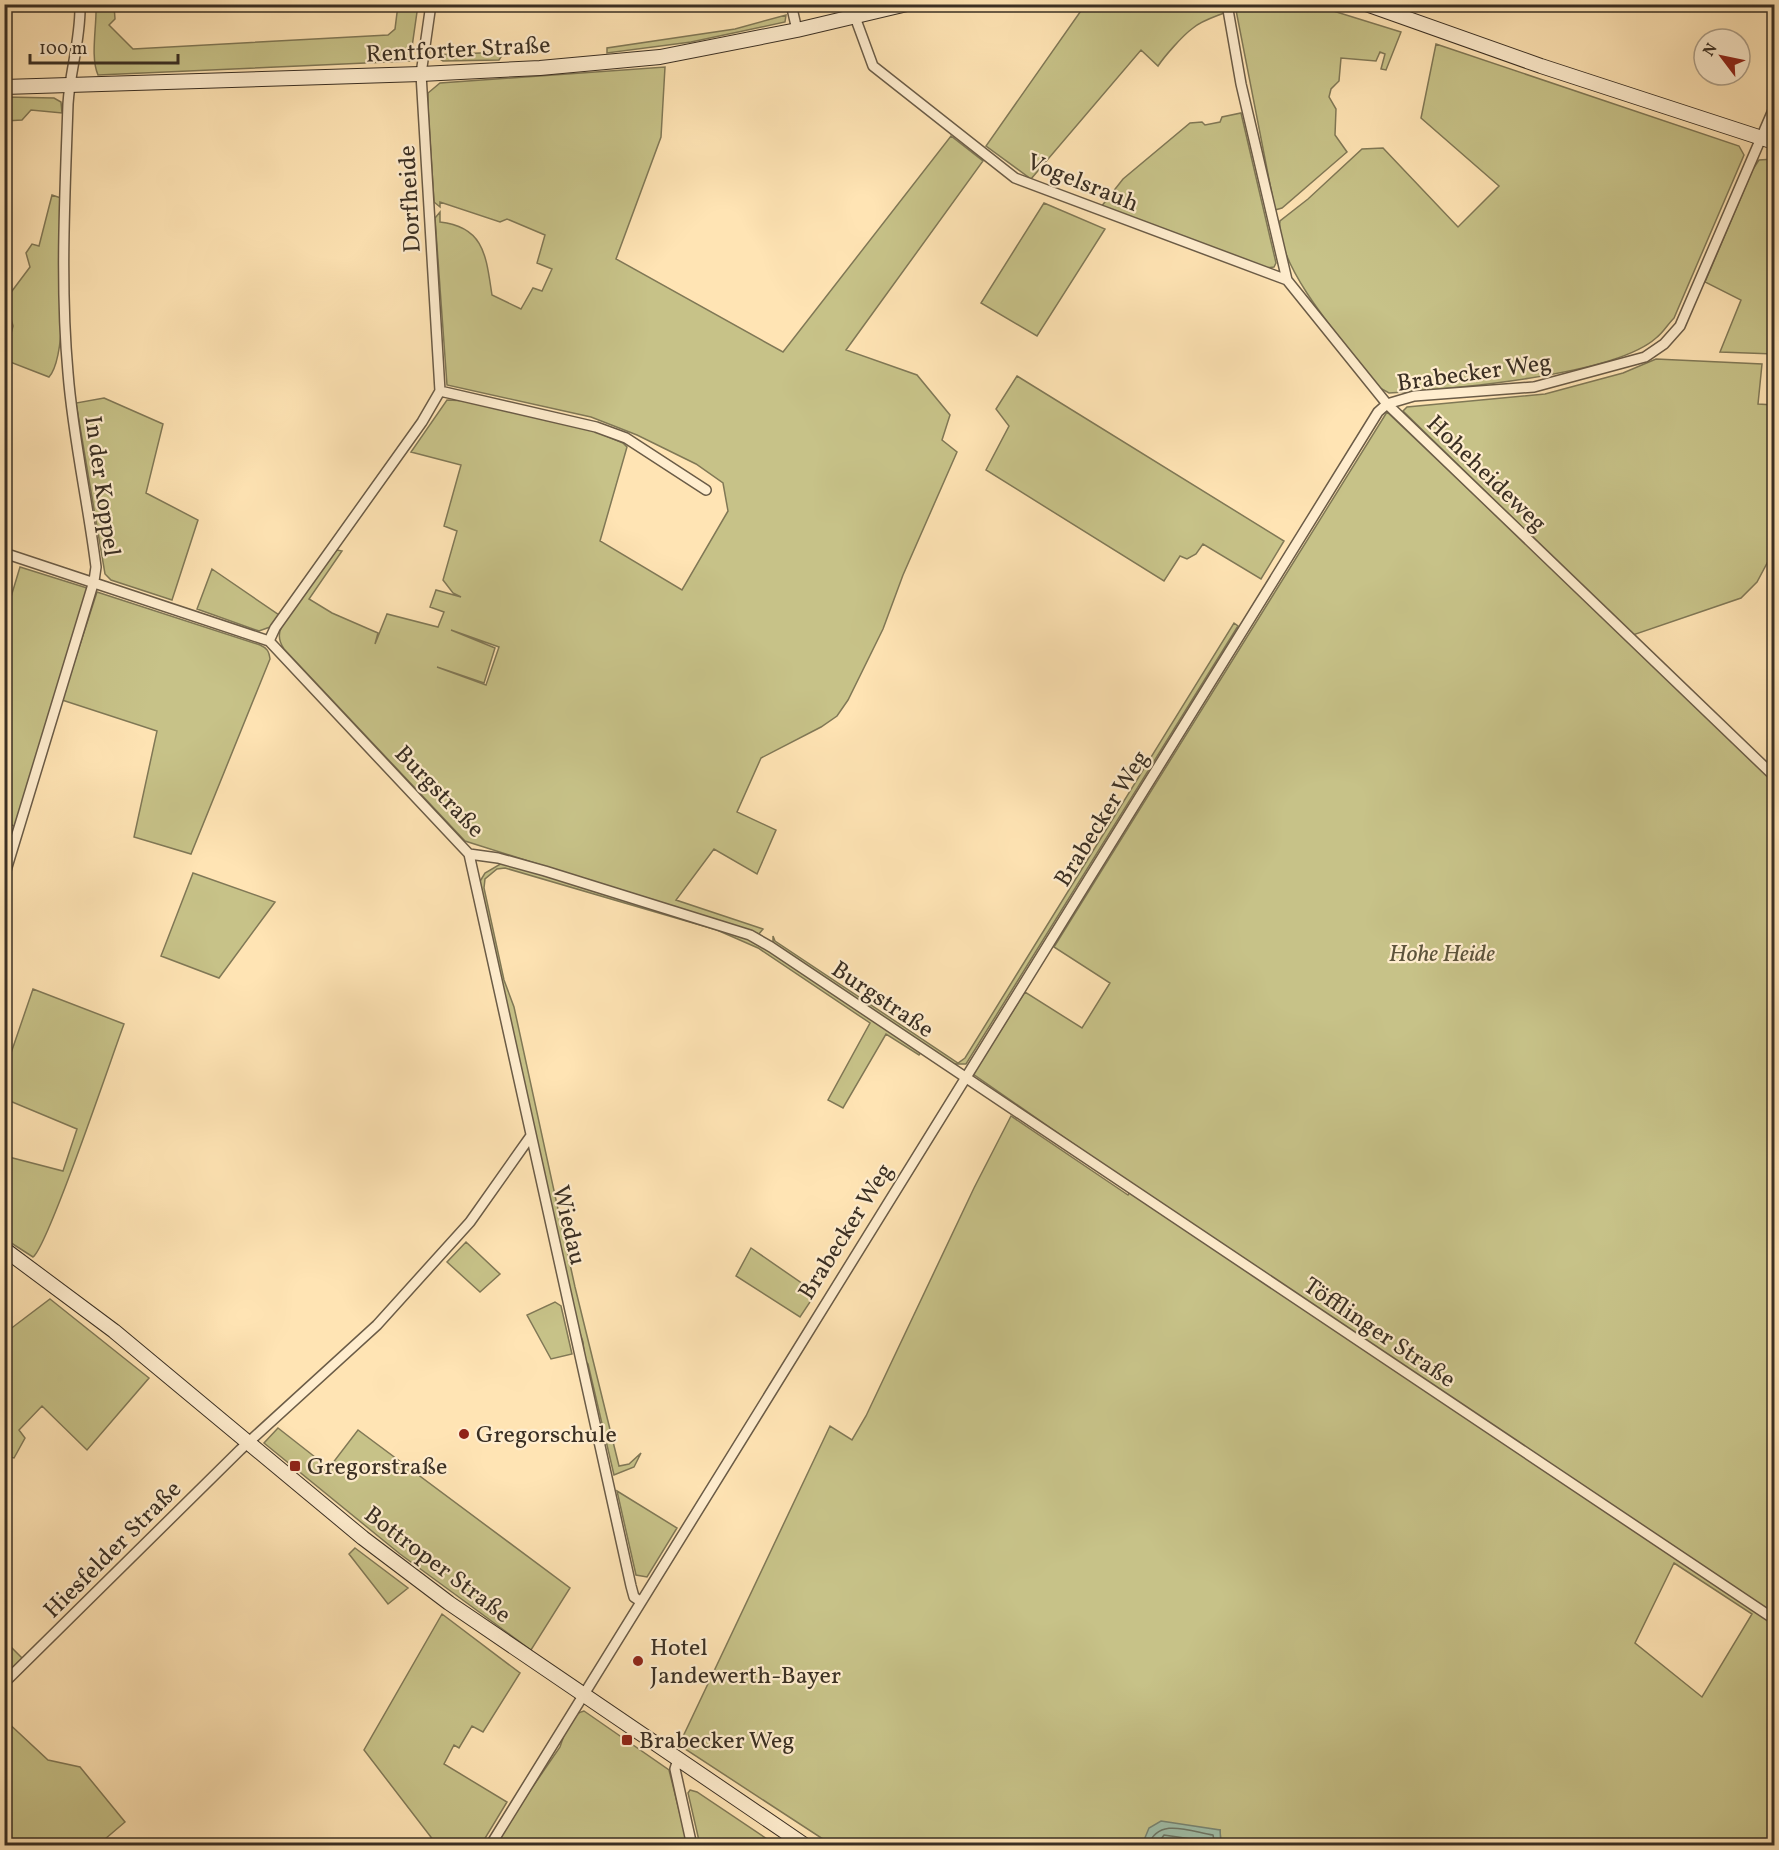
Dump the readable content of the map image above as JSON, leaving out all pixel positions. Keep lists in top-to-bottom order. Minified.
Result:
{"streets":{"main road":["Rentforter Straße","Bottroper Straße"],"street":["Vogelsrauh","Dorfheide","Brabecker Weg","Hoheheideweg","In der Koppel","Burgstraße","Wiedau","Töfflinger Straße","Hiesfelder Straße"]},"crossings":[["Rentforter Straße","Vogelsrauh"],["Rentforter Straße","Dorfheide"],["Rentforter Straße","In der Koppel"],["Vogelsrauh","Hoheheideweg"],["Brabecker Weg","Hoheheideweg"],["Brabecker Weg","Burgstraße"],["Brabecker Weg","Wiedau"],["Brabecker Weg","Töfflinger Straße"],["Brabecker Weg","Bottroper Straße"],["In der Koppel","Burgstraße"],["Burgstraße","Wiedau"],["Burgstraße","Töfflinger Straße"],["Hiesfelder Straße","Bottroper Straße"]],"parks":["Hohe Heide"],"places":{"other":["Gregorschule","Hotel Jandewerth-Bayer"],"transit":["Gregorstraße","Brabecker Weg"]},"scale_bar":"100 m","north":"top left"}
